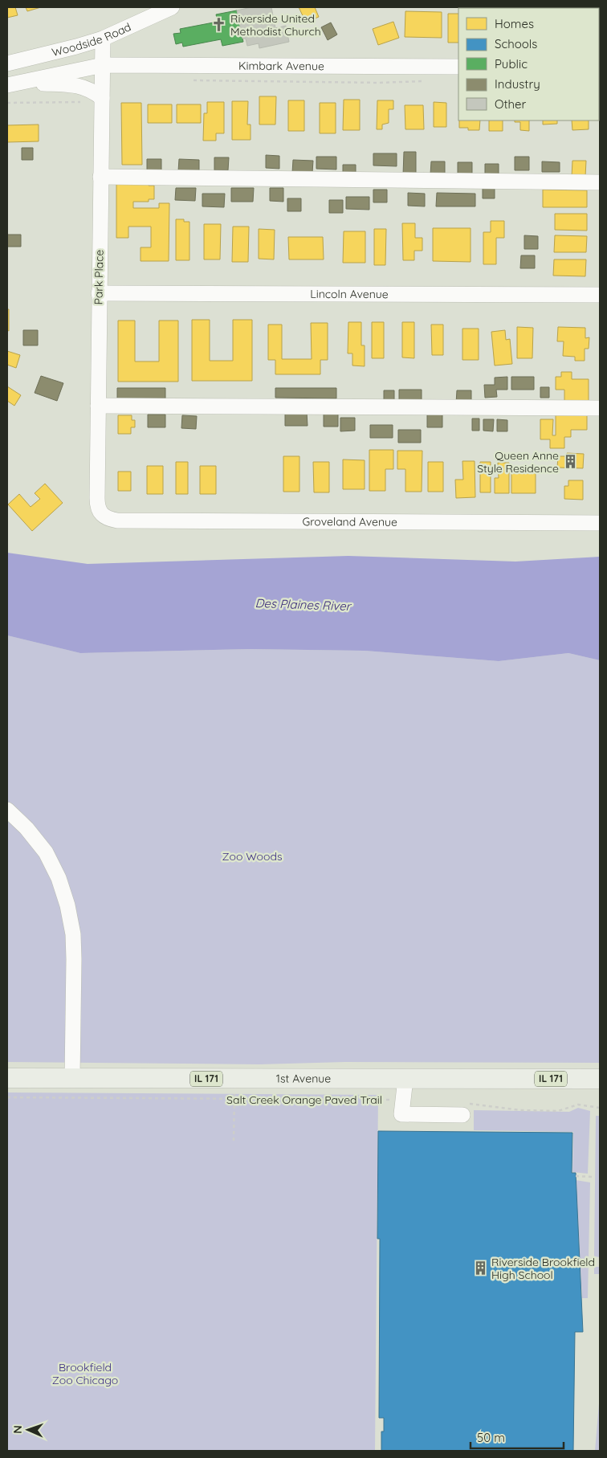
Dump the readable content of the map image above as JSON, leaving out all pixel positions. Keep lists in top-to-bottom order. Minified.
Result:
{"streets":{"main road":["IL 171","1st Avenue"],"street":["Woodside Road","Kimbark Avenue","Park Place","Lincoln Avenue","Groveland Avenue"],"path":["Salt Creek Orange Paved Trail"]},"crossings":[["Woodside Road","Kimbark Avenue"],["Woodside Road","Park Place"],["Kimbark Avenue","Park Place"],["Park Place","Lincoln Avenue"],["Park Place","Groveland Avenue"]],"water":["Des Plaines River"],"parks":["Zoo Woods","Brookfield Zoo Chicago"],"places":{"church":["Riverside United Methodist Church"],"building":["Queen Anne Style Residence","Riverside Brookfield High School"]},"legend":["Homes","Schools","Public","Industry","Other"],"scale_bar":"50 m","north":"left"}
